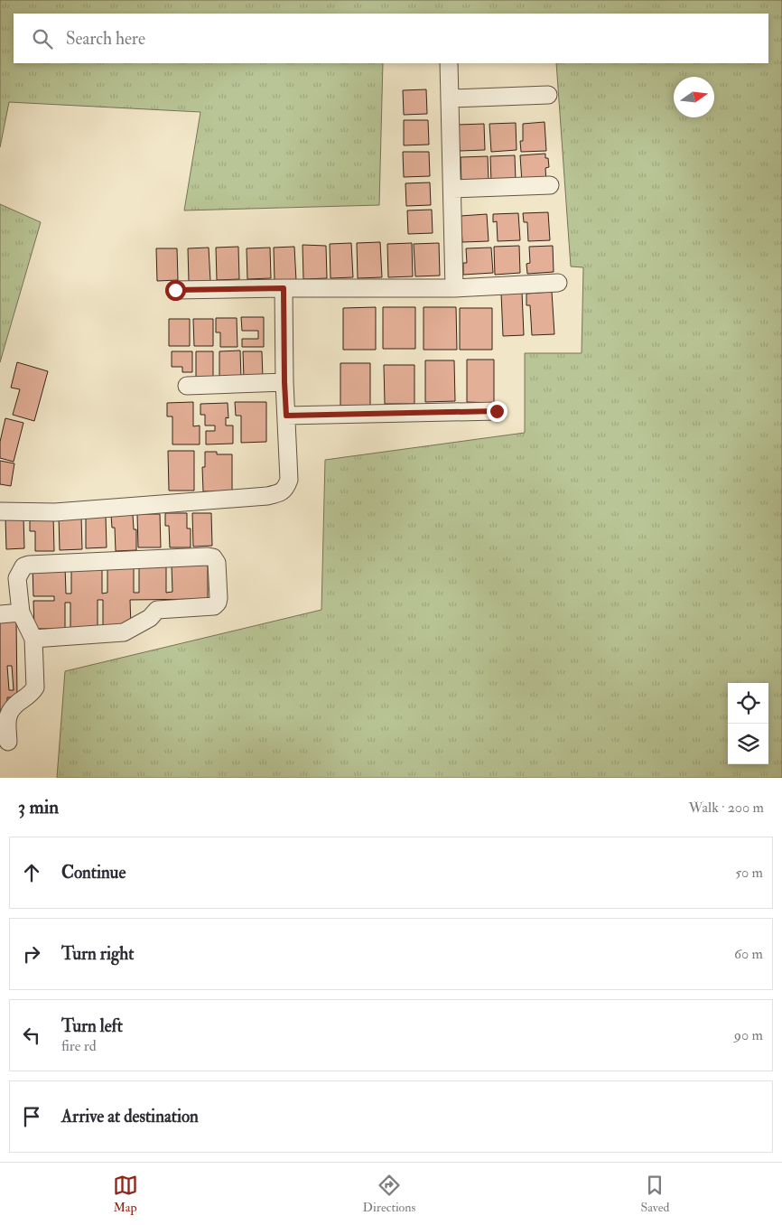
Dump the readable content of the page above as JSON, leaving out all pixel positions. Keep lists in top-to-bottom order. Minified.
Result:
{"north":"right","page":{"search":"Search here","heading":["3 min","Walk · 200 m"],"list":[["Continue","50 m"],["Turn right","60 m"],["Turn left","fire rd","90 m"],"Arrive at destination"],"nav":["Map","Directions","Saved"]}}
